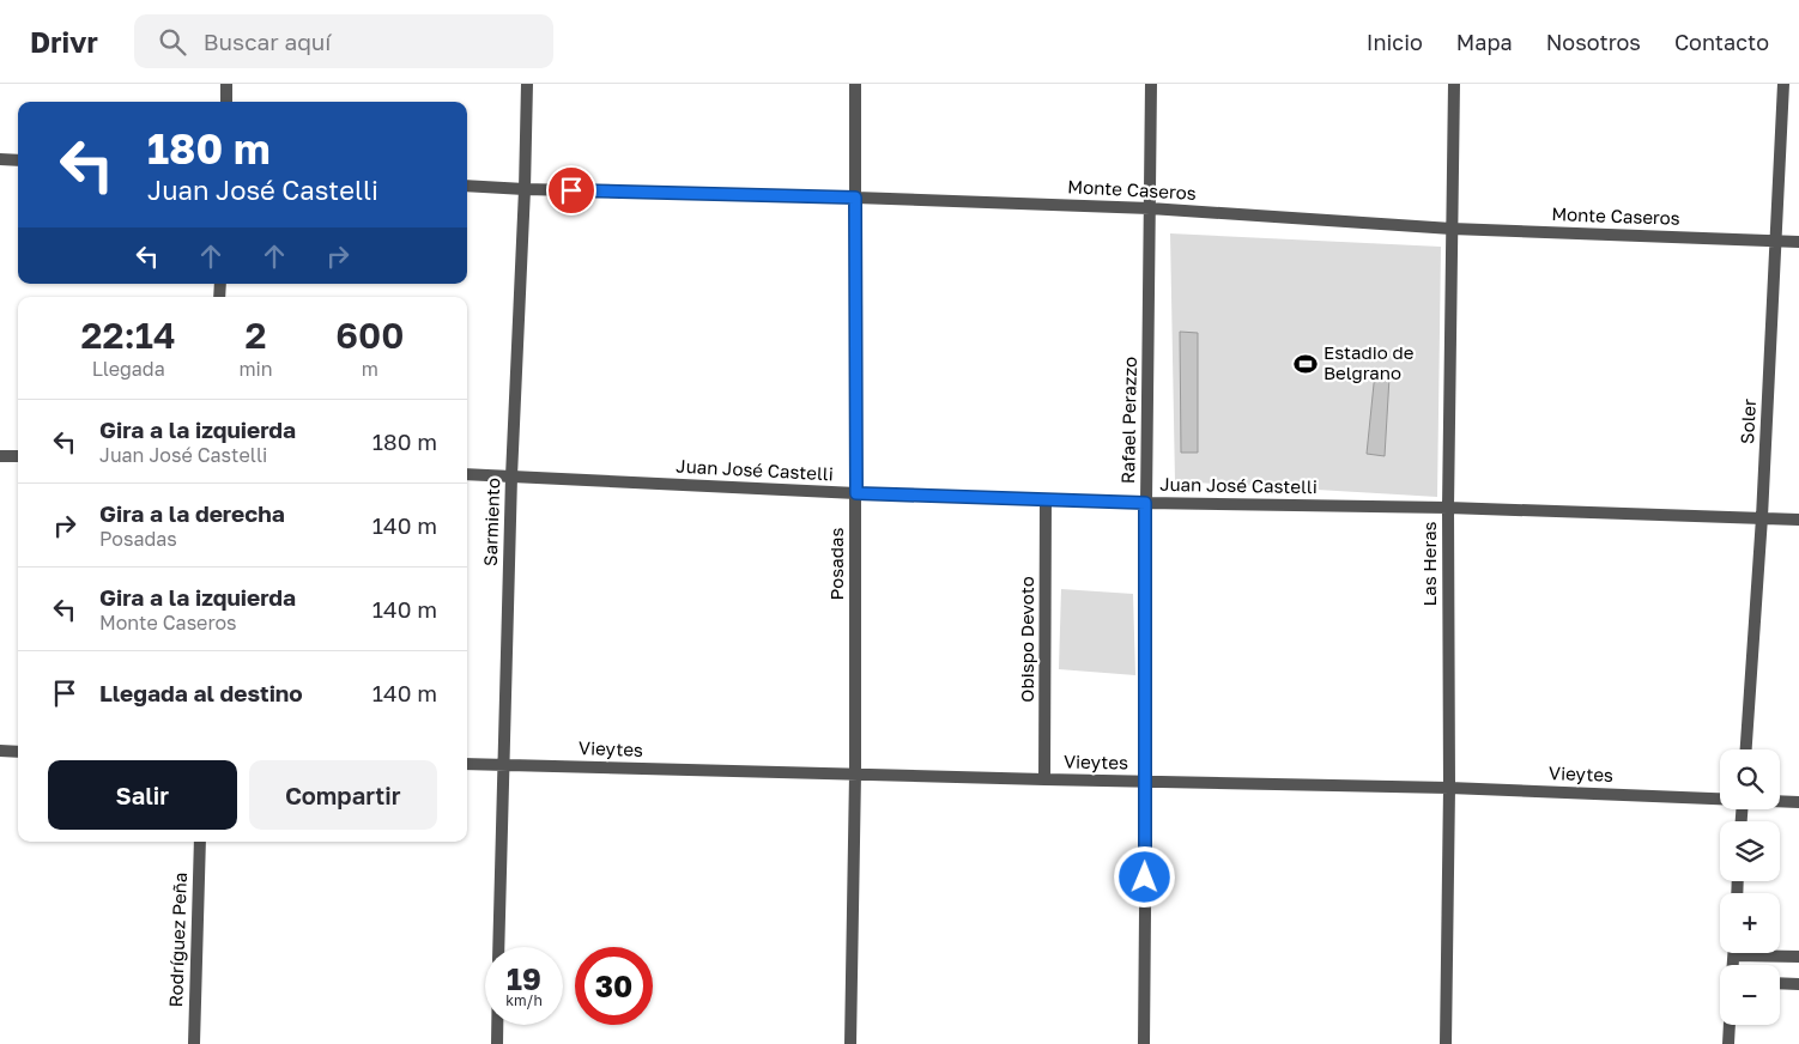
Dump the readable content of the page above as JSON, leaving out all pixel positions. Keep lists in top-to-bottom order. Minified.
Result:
{"streets":{"street":["Monte Caseros","Rafael Perazzo","Soler","Juan José Castelli","Sarmiento","Posadas","Las Heras","Obispo Devoto","Vieytes","Rodríguez Peña"]},"crossings":[["Monte Caseros","Rafael Perazzo"],["Monte Caseros","Soler"],["Monte Caseros","Sarmiento"],["Monte Caseros","Posadas"],["Monte Caseros","Las Heras"],["Rafael Perazzo","Juan José Castelli"],["Rafael Perazzo","Vieytes"],["Soler","Juan José Castelli"],["Juan José Castelli","Sarmiento"],["Juan José Castelli","Posadas"],["Juan José Castelli","Las Heras"],["Juan José Castelli","Obispo Devoto"],["Sarmiento","Vieytes"],["Posadas","Vieytes"],["Las Heras","Vieytes"],["Obispo Devoto","Vieytes"]],"places":{"sports":["Estadio de Belgrano"]},"page":{"header":"Drivr","search":"Buscar aquí","nav":["Inicio","Mapa","Nosotros","Contacto"],"turn":["180 m","Juan José Castelli"],"eta":["22:14","Llegada","2","min","600","m"],"list":[{"name":"Gira a la izquierda","note":"Juan José Castelli","value":"180 m"},{"name":"Gira a la derecha","note":"Posadas","value":"140 m"},{"name":"Gira a la izquierda","note":"Monte Caseros","value":"140 m"},{"name":"Llegada al destino","value":"140 m"}],"buttons":["Salir","Compartir"],"map_buttons":["+","−"],"speed":"19 km/h","limit":"30"}}
